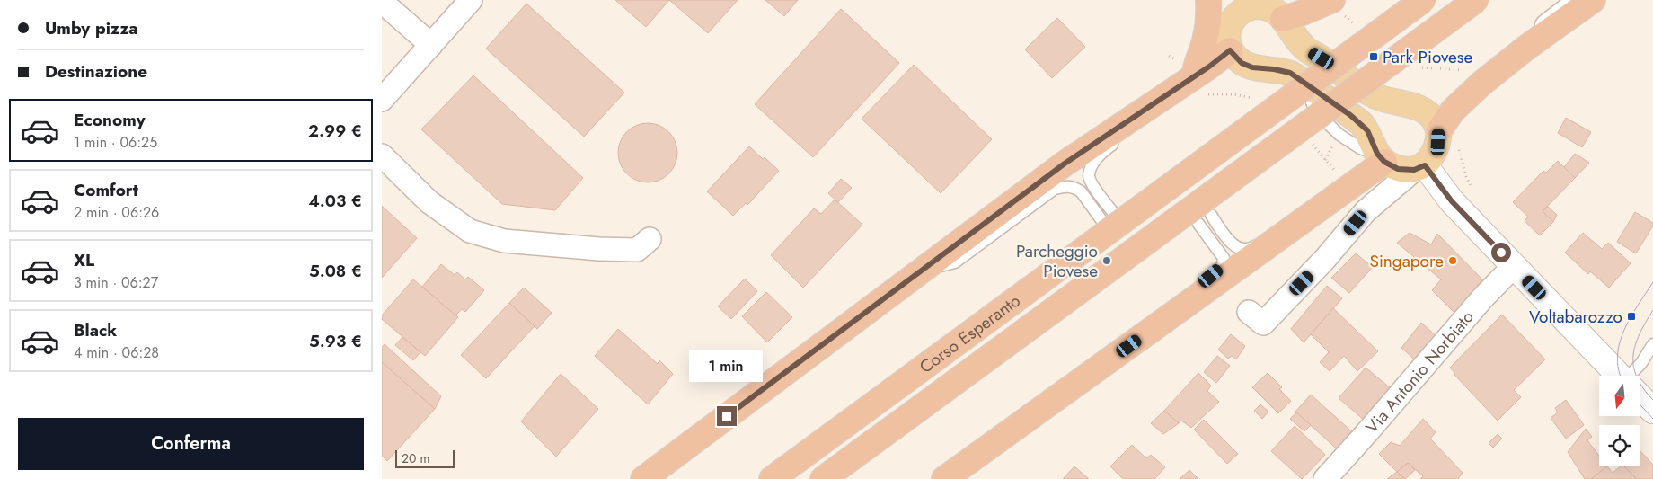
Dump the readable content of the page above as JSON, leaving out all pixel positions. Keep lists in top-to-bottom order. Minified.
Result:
{"streets":{"highway":["Corso Esperanto"],"street":["Via Antonio Norbiato"]},"places":{"transit":["Park Piovese","Voltabarozzo"],"other":["Parcheggio Piovese","Singapore"]},"scale_bar":"20 m","north":"bottom","page":{"banner":["Umby pizza","Destinazione"],"list":[{"name":"Economy","note":"1 min · 06:25","value":"2.99 €"},{"name":"Comfort","note":"2 min · 06:26","value":"4.03 €"},{"name":"XL","note":"3 min · 06:27","value":"5.08 €"},{"name":"Black","note":"4 min · 06:28","value":"5.93 €"}],"bubble":"1 min","buttons":"Conferma","scale":"20 m"}}
